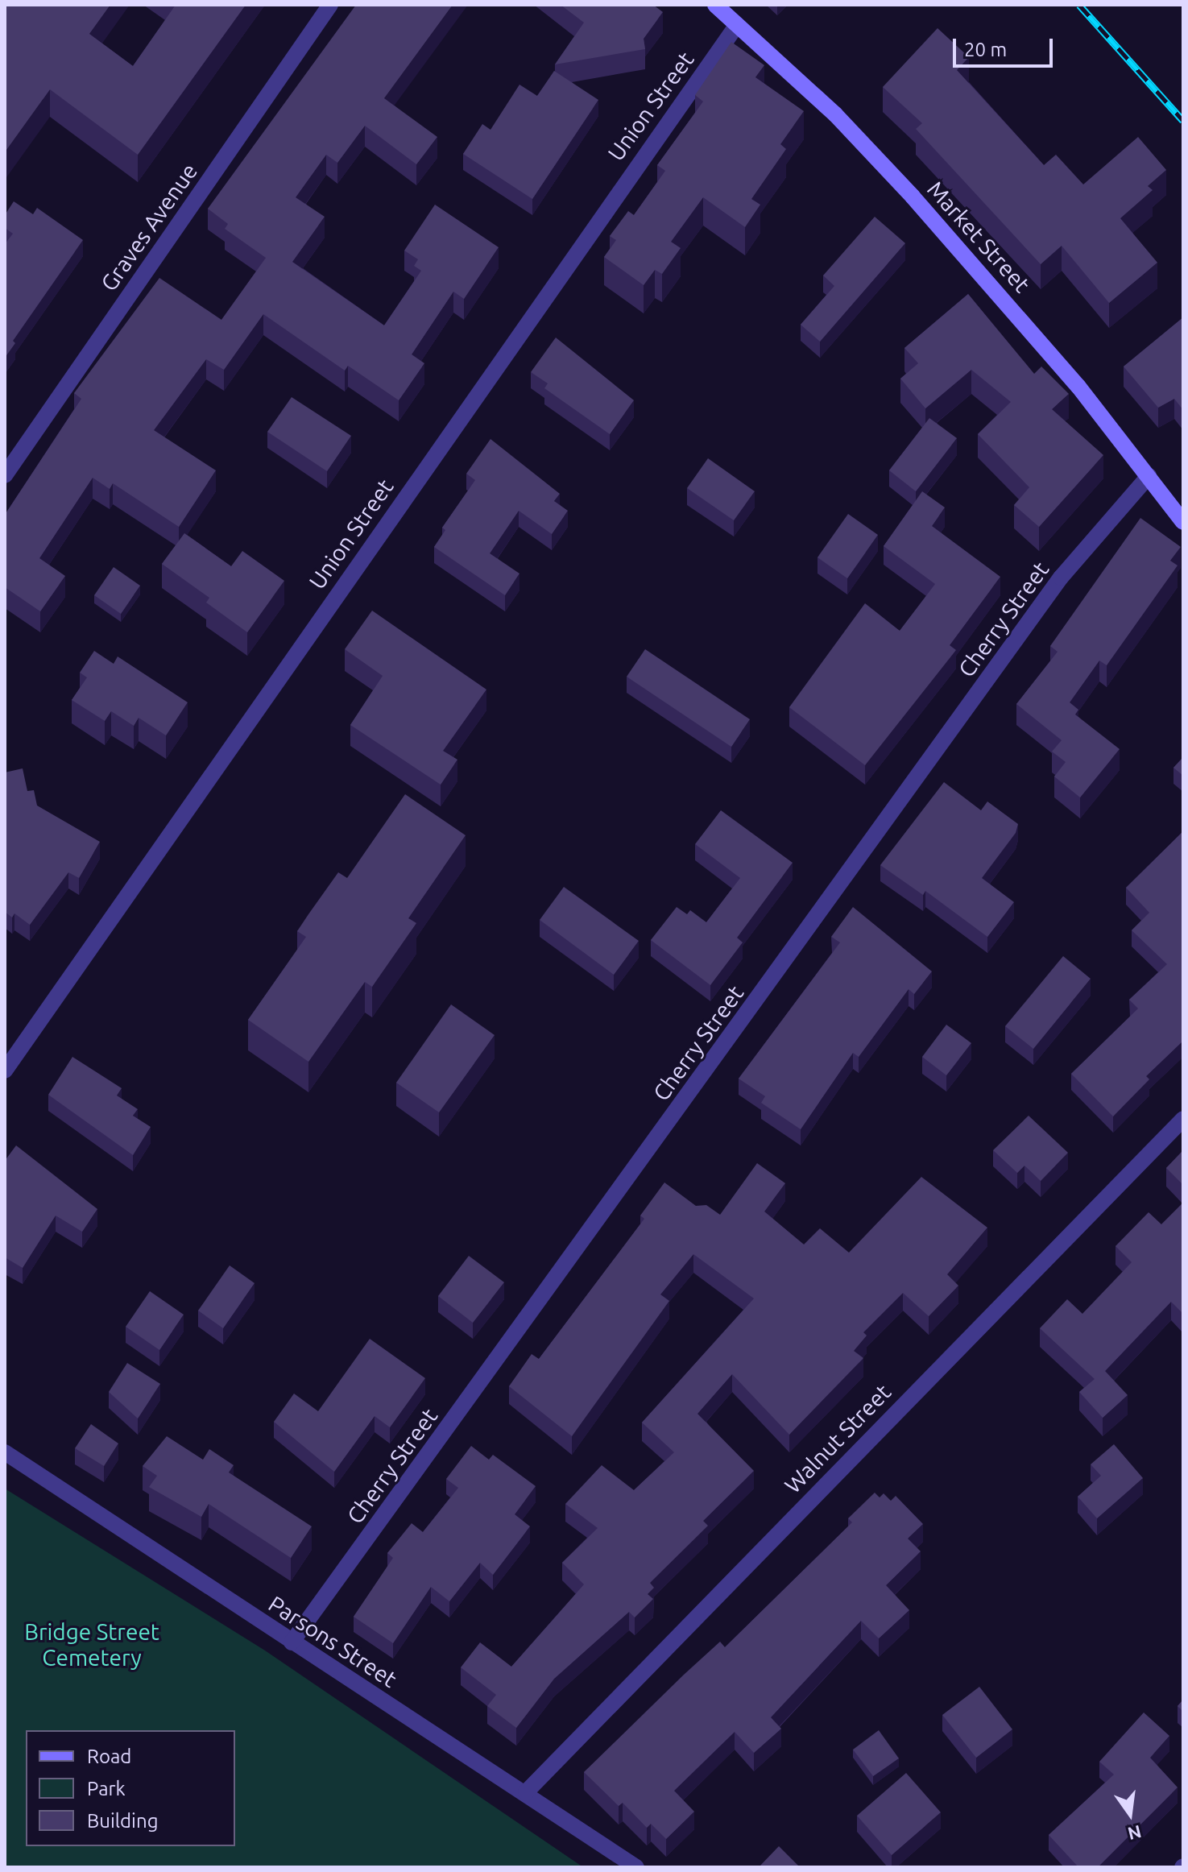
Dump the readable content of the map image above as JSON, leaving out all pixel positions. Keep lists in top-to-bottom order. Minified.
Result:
{"streets":{"street":["Union Street","Graves Avenue","Market Street","Cherry Street","Walnut Street","Parsons Street"]},"crossings":[["Union Street","Market Street"],["Market Street","Cherry Street"],["Cherry Street","Parsons Street"],["Walnut Street","Parsons Street"]],"parks":["Bridge Street Cemetery"],"legend":["Road","Park","Building"],"scale_bar":"20 m","north":"bottom"}
